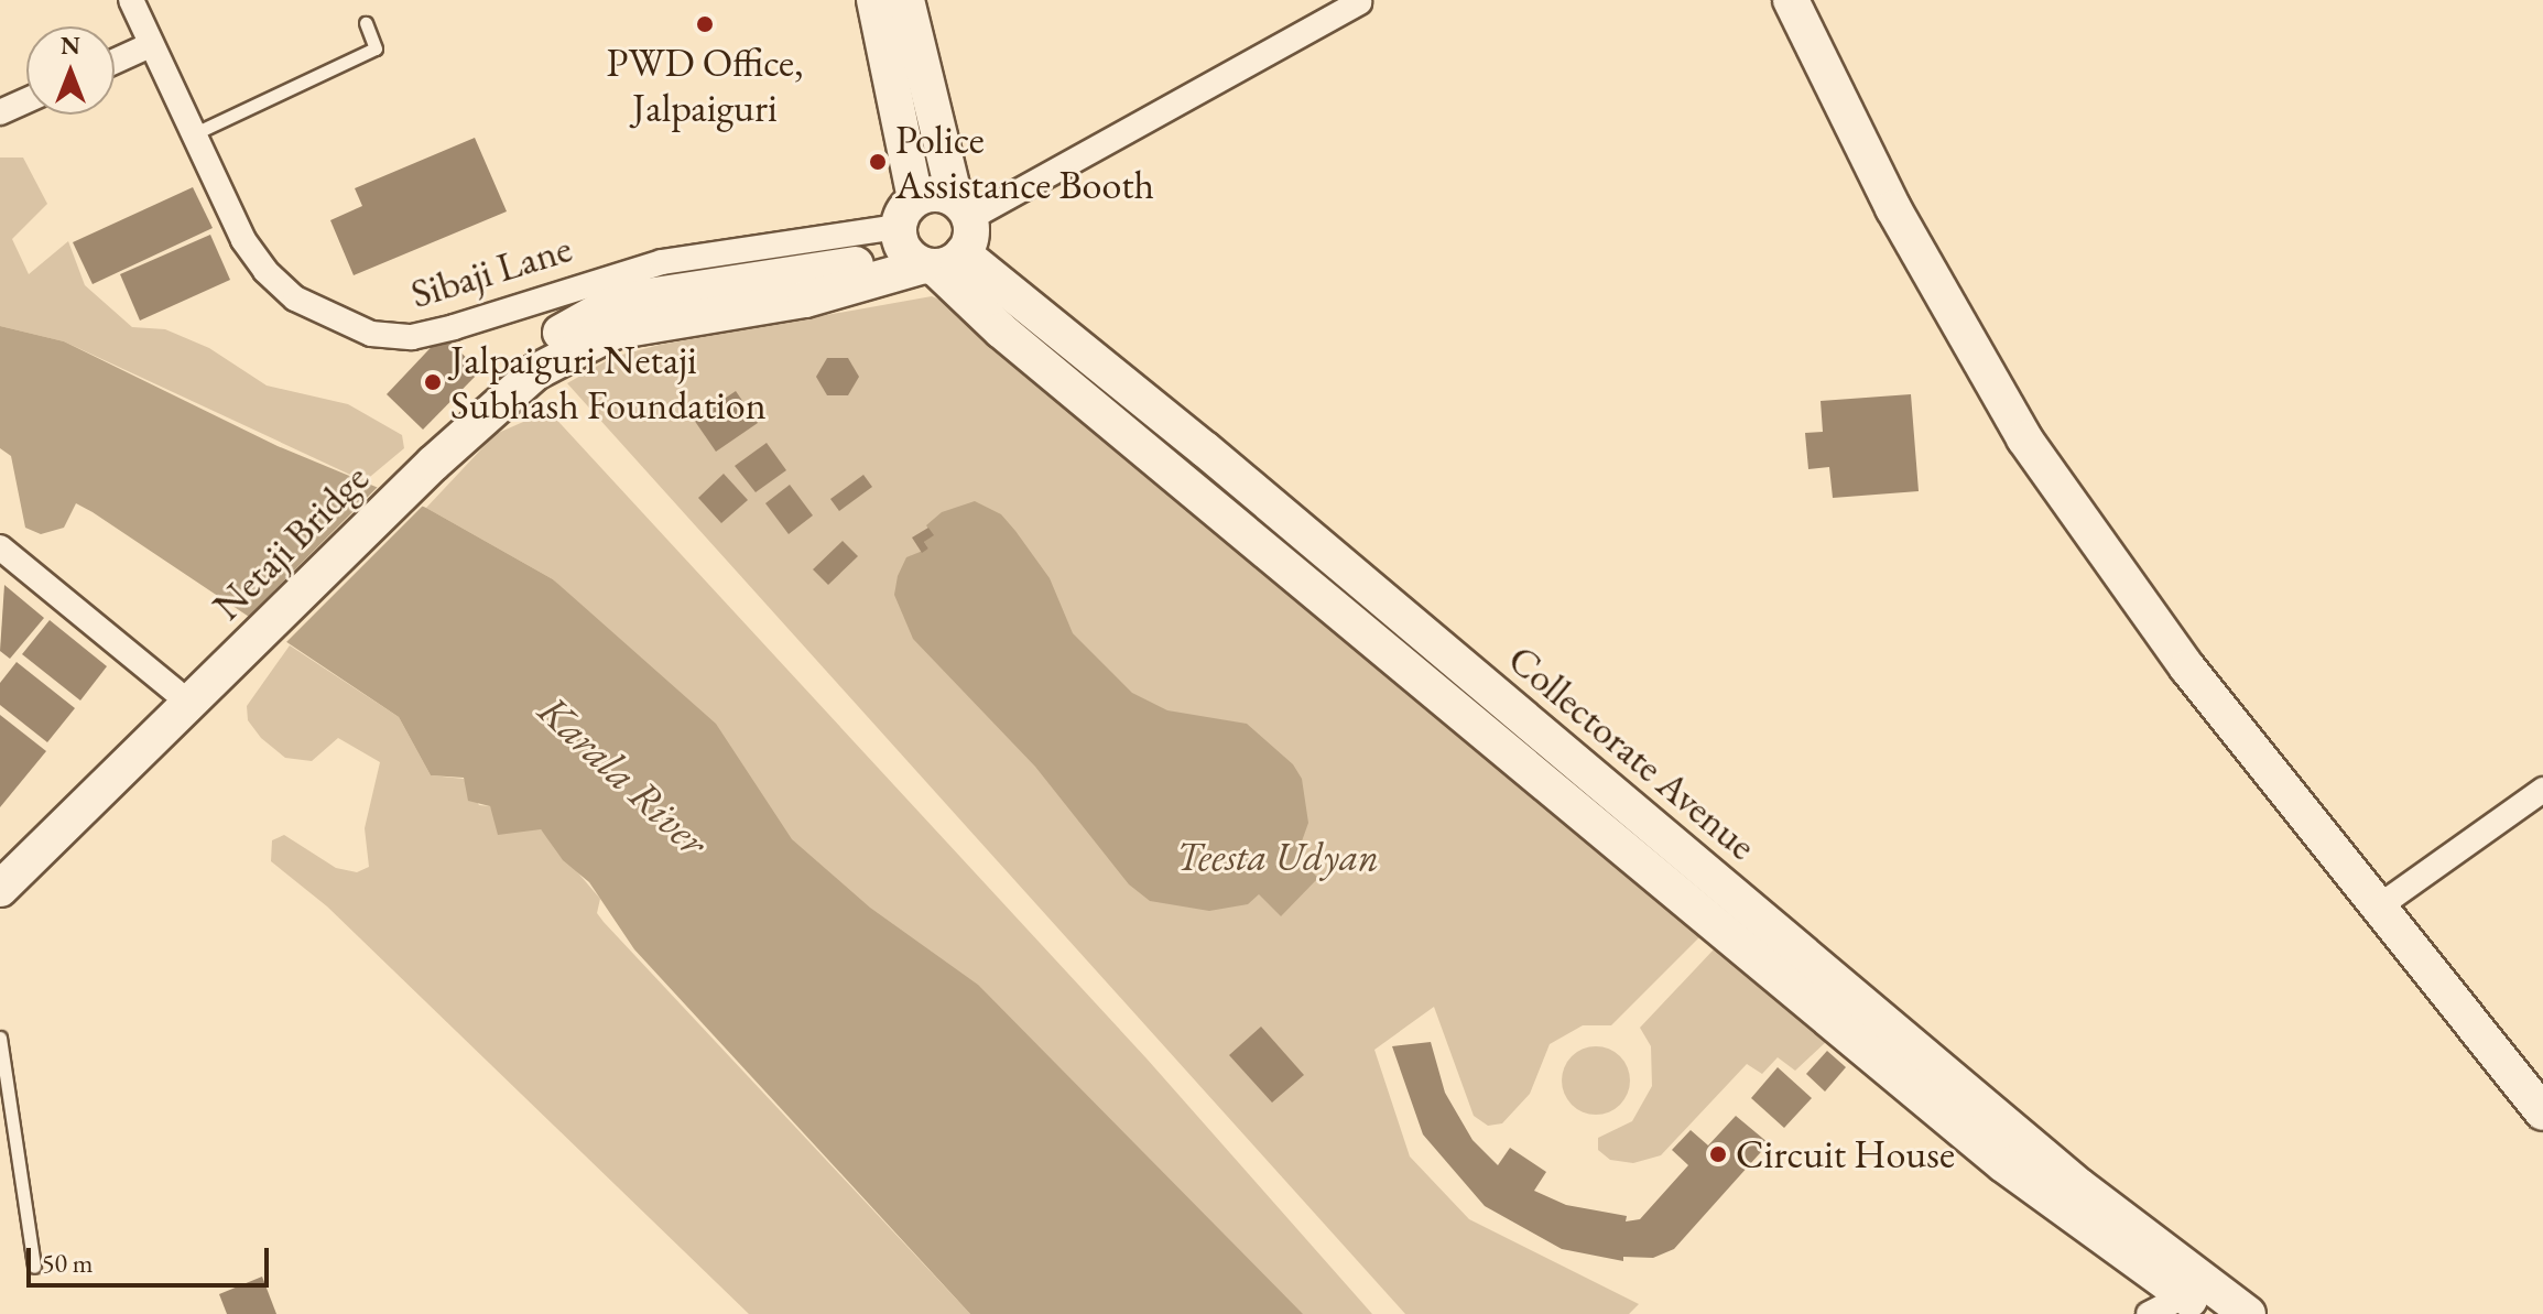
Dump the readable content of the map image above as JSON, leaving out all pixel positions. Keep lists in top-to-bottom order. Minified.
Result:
{"streets":{"street":["Sibaji Lane","Netaji Bridge","Collectorate Avenue"]},"crossings":[["Sibaji Lane","Collectorate Avenue"]],"water":["Karala River"],"parks":["Teesta Udyan"],"places":["PWD Office, Jalpaiguri","Police Assistance Booth","Jalpaiguri Netaji Subhash Foundation","Circuit House"],"scale_bar":"50 m","north":"top"}
